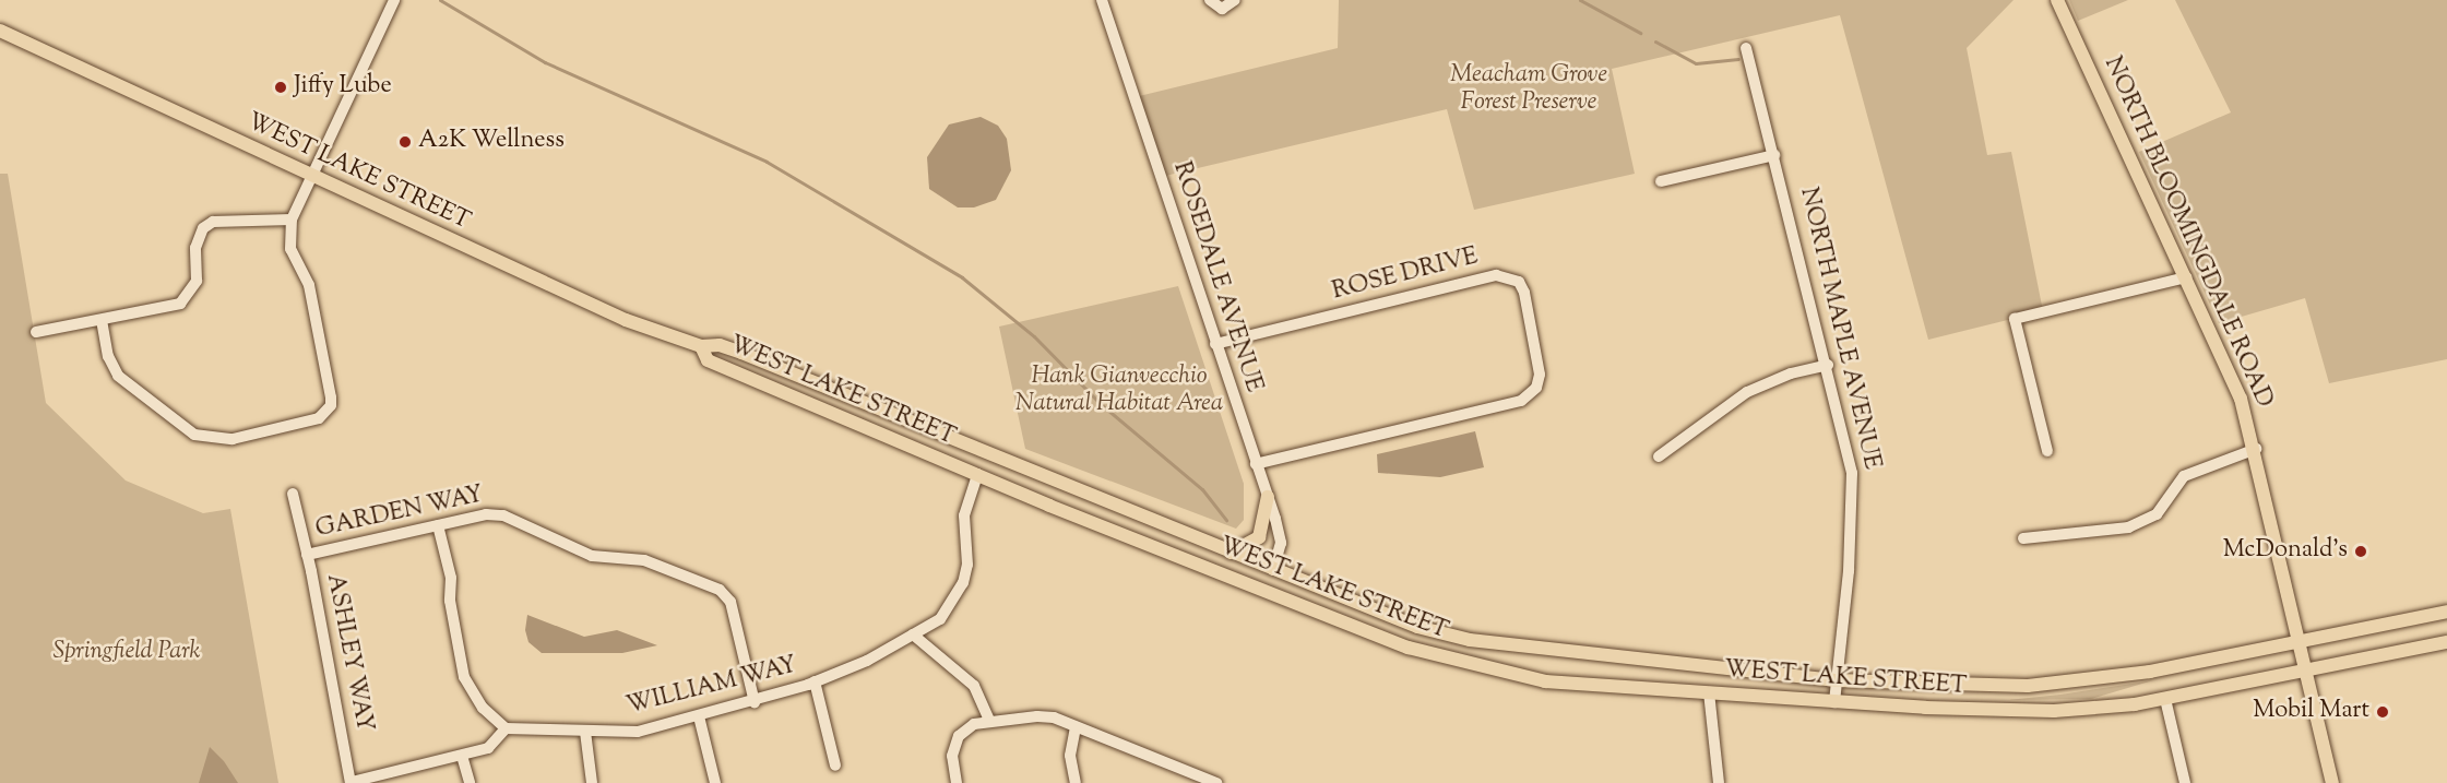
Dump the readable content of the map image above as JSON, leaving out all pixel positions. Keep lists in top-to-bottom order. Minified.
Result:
{"streets":{"main road":["WEST LAKE STREET","NORTH BLOOMINGDALE ROAD"],"street":["ROSE DRIVE","ROSEDALE AVENUE","NORTH MAPLE AVENUE","GARDEN WAY","ASHLEY WAY","WILLIAM WAY"]},"crossings":[["WEST LAKE STREET","NORTH BLOOMINGDALE ROAD"],["WEST LAKE STREET","ROSEDALE AVENUE"],["WEST LAKE STREET","NORTH MAPLE AVENUE"],["WEST LAKE STREET","WILLIAM WAY"],["ROSE DRIVE","ROSEDALE AVENUE"],["GARDEN WAY","ASHLEY WAY"],["GARDEN WAY","WILLIAM WAY"]],"parks":["Meacham Grove Forest Preserve","Hank Gianvecchio Natural Habitat Area","Springfield Park"],"places":["Jiffy Lube","A2K Wellness","McDonald's","Mobil Mart"]}
